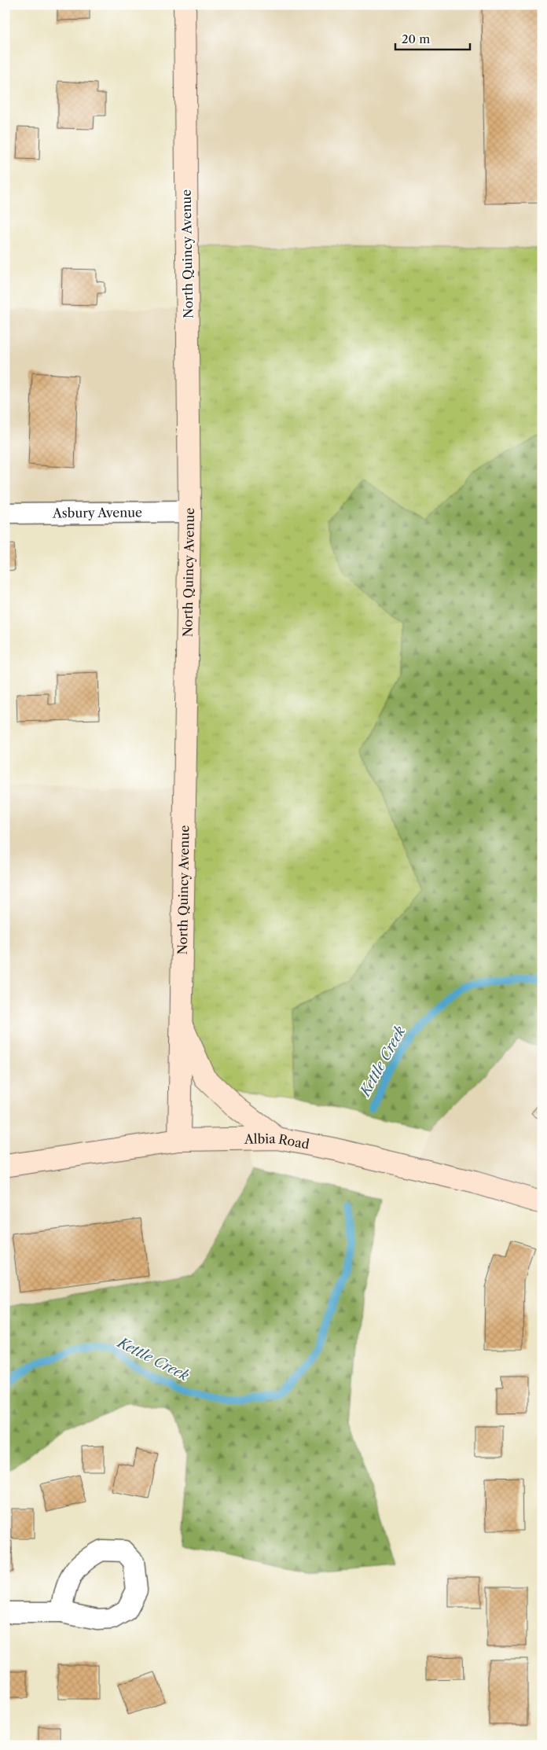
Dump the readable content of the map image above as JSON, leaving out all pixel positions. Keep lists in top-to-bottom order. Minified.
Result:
{"streets":{"main road":["North Quincy Avenue","Albia Road"],"street":["Asbury Avenue"]},"crossings":[["North Quincy Avenue","Asbury Avenue"],["North Quincy Avenue","Albia Road"]],"water":["Kettle Creek"],"scale_bar":"20 m"}
